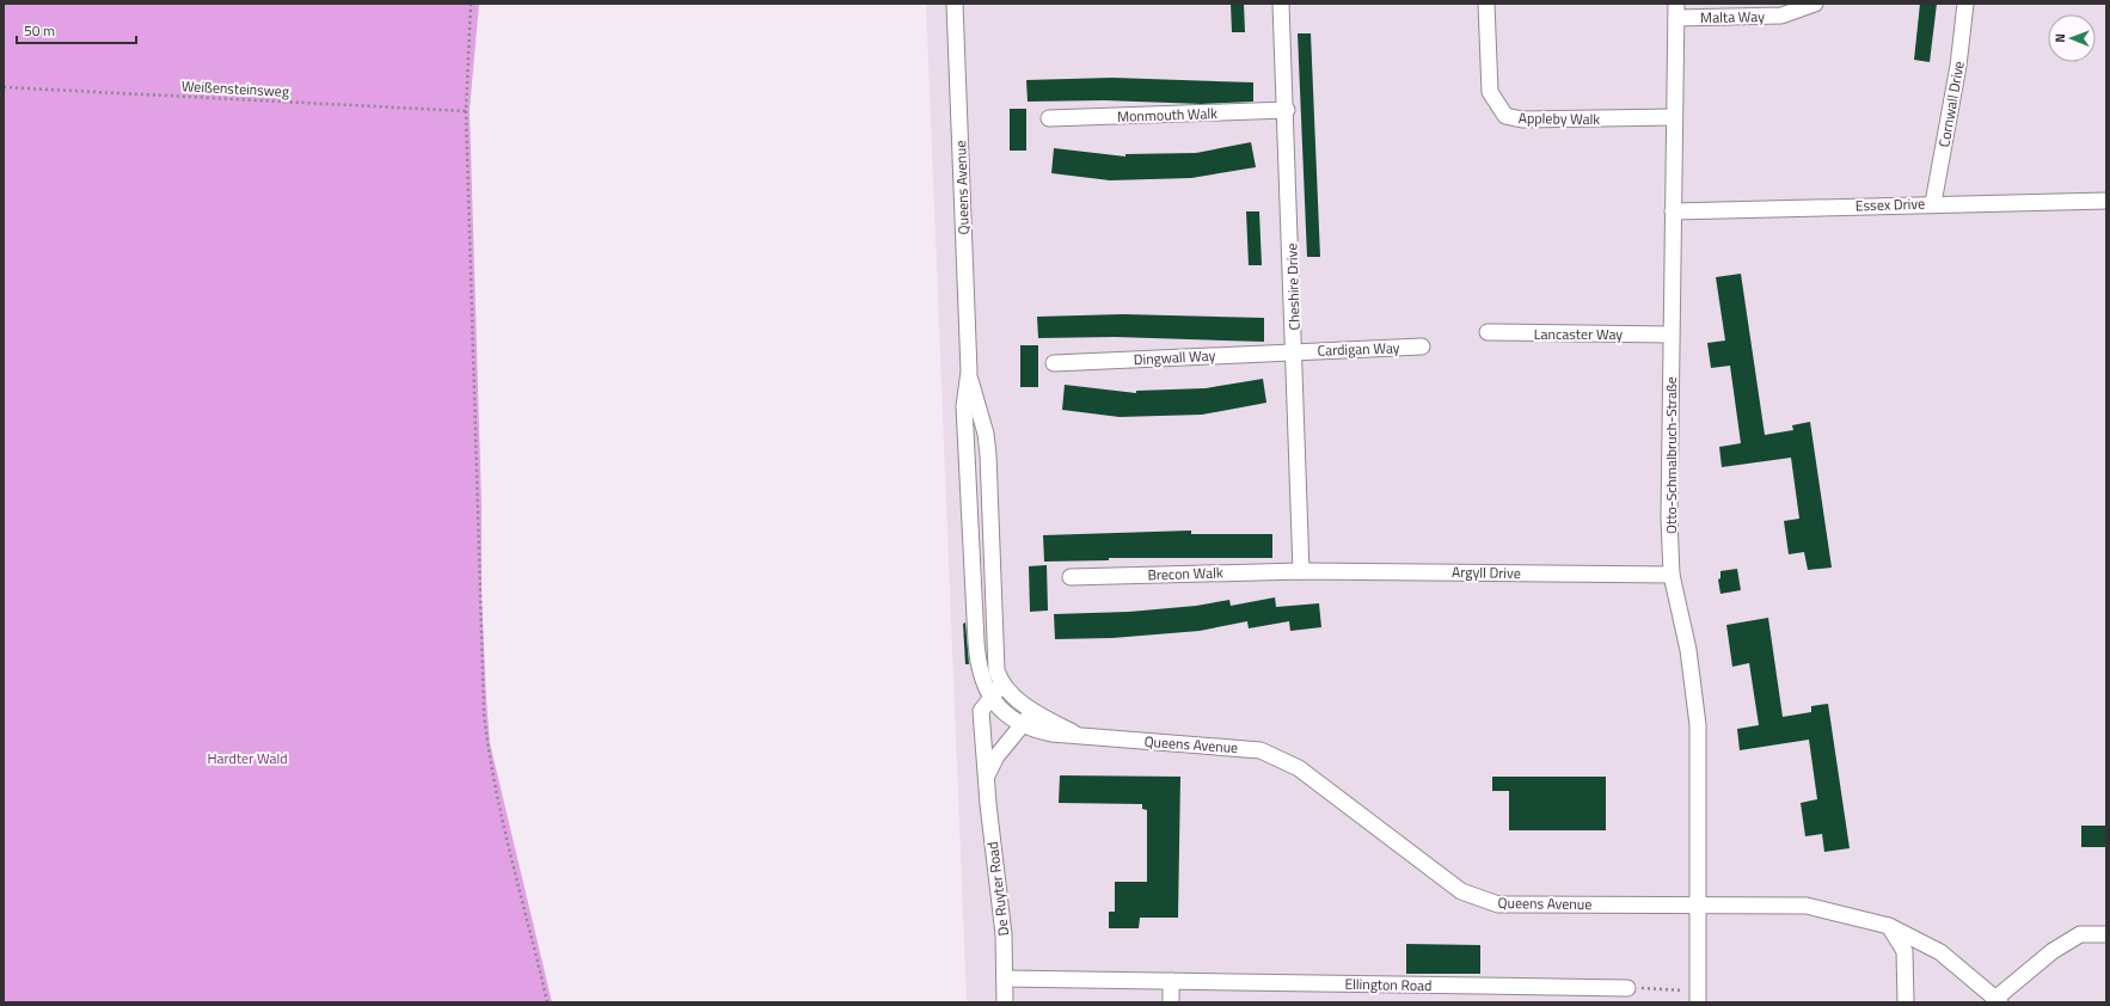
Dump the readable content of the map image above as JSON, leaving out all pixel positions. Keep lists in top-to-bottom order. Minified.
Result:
{"streets":{"lane":["Malta Way","Cornwall Drive","Monmouth Walk","Appleby Walk","Queens Avenue","Essex Drive","Cheshire Drive","Lancaster Way","Cardigan Way","Dingwall Way","Otto-Schmalbruch-Straße","Argyll Drive","Brecon Walk","De Ruyter Road","Ellington Road"],"path":["Weißensteinsweg"]},"crossings":[["Malta Way","Otto-Schmalbruch-Straße"],["Cornwall Drive","Essex Drive"],["Monmouth Walk","Cheshire Drive"],["Appleby Walk","Otto-Schmalbruch-Straße"],["Queens Avenue","Otto-Schmalbruch-Straße"],["Queens Avenue","De Ruyter Road"],["Essex Drive","Otto-Schmalbruch-Straße"],["Cheshire Drive","Cardigan Way"],["Cheshire Drive","Dingwall Way"],["Cheshire Drive","Argyll Drive"],["Cheshire Drive","Brecon Walk"],["Lancaster Way","Otto-Schmalbruch-Straße"],["Cardigan Way","Dingwall Way"],["Otto-Schmalbruch-Straße","Argyll Drive"],["Argyll Drive","Brecon Walk"],["De Ruyter Road","Ellington Road"]],"parks":["Hardter Wald"],"scale_bar":"50 m","north":"left"}
